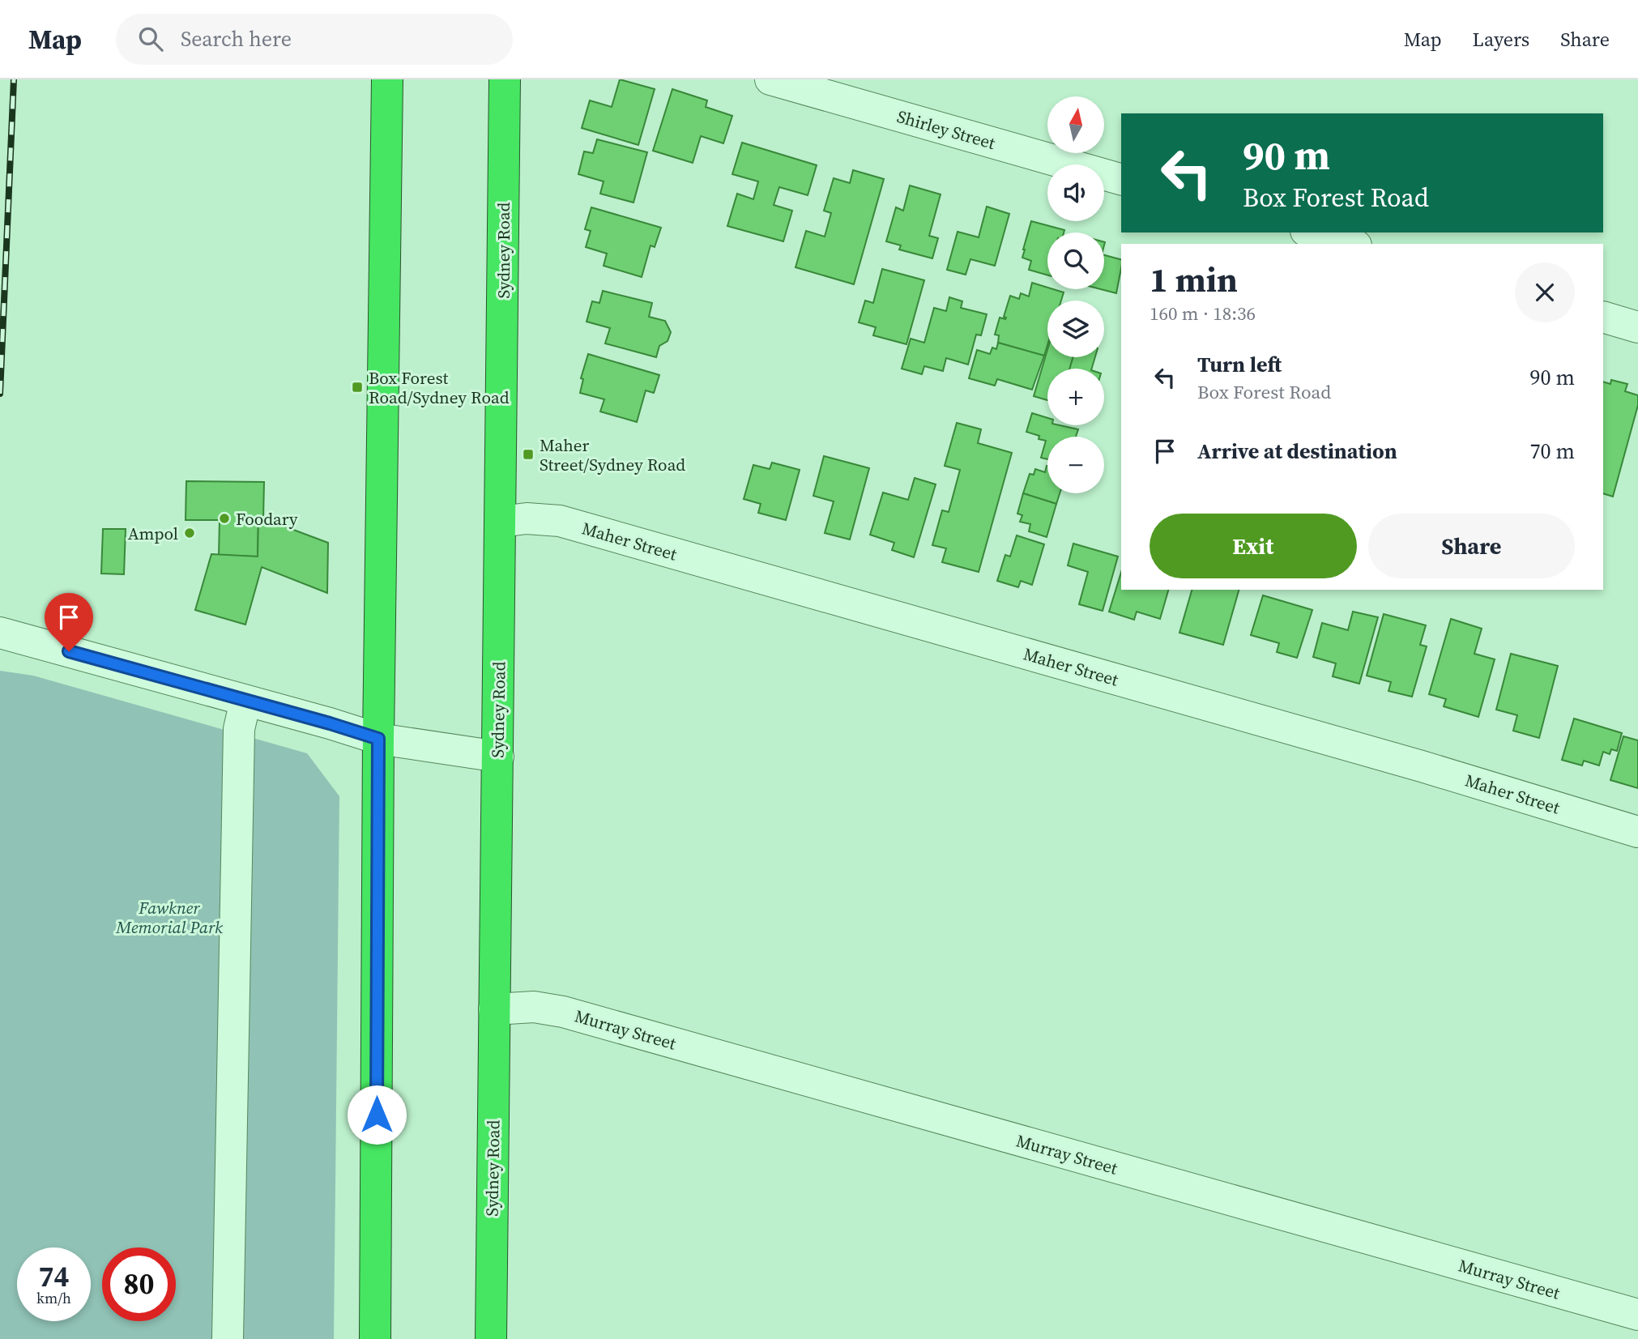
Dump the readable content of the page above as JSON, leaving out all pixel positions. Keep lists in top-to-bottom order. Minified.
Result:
{"streets":{"highway":["Sydney Road"],"street":["Shirley Street","Maher Street","Murray Street"]},"crossings":[["Sydney Road","Maher Street"],["Sydney Road","Murray Street"]],"parks":["Fawkner Memorial Park"],"places":{"transit":["Box Forest Road/Sydney Road","Maher Street/Sydney Road"],"other":["Foodary","Ampol"]},"north":"top","page":{"header":"Map","search":"Search here","nav":["Map","Layers","Share"],"map_buttons":["+","−"],"turn":["90 m","Box Forest Road"],"heading":["1 min","160 m · 18:36"],"list":[{"name":"Turn left","note":"Box Forest Road","value":"90 m"},{"name":"Arrive at destination","value":"70 m"}],"buttons":["Exit","Share"],"speed":"74 km/h","limit":"80"}}
